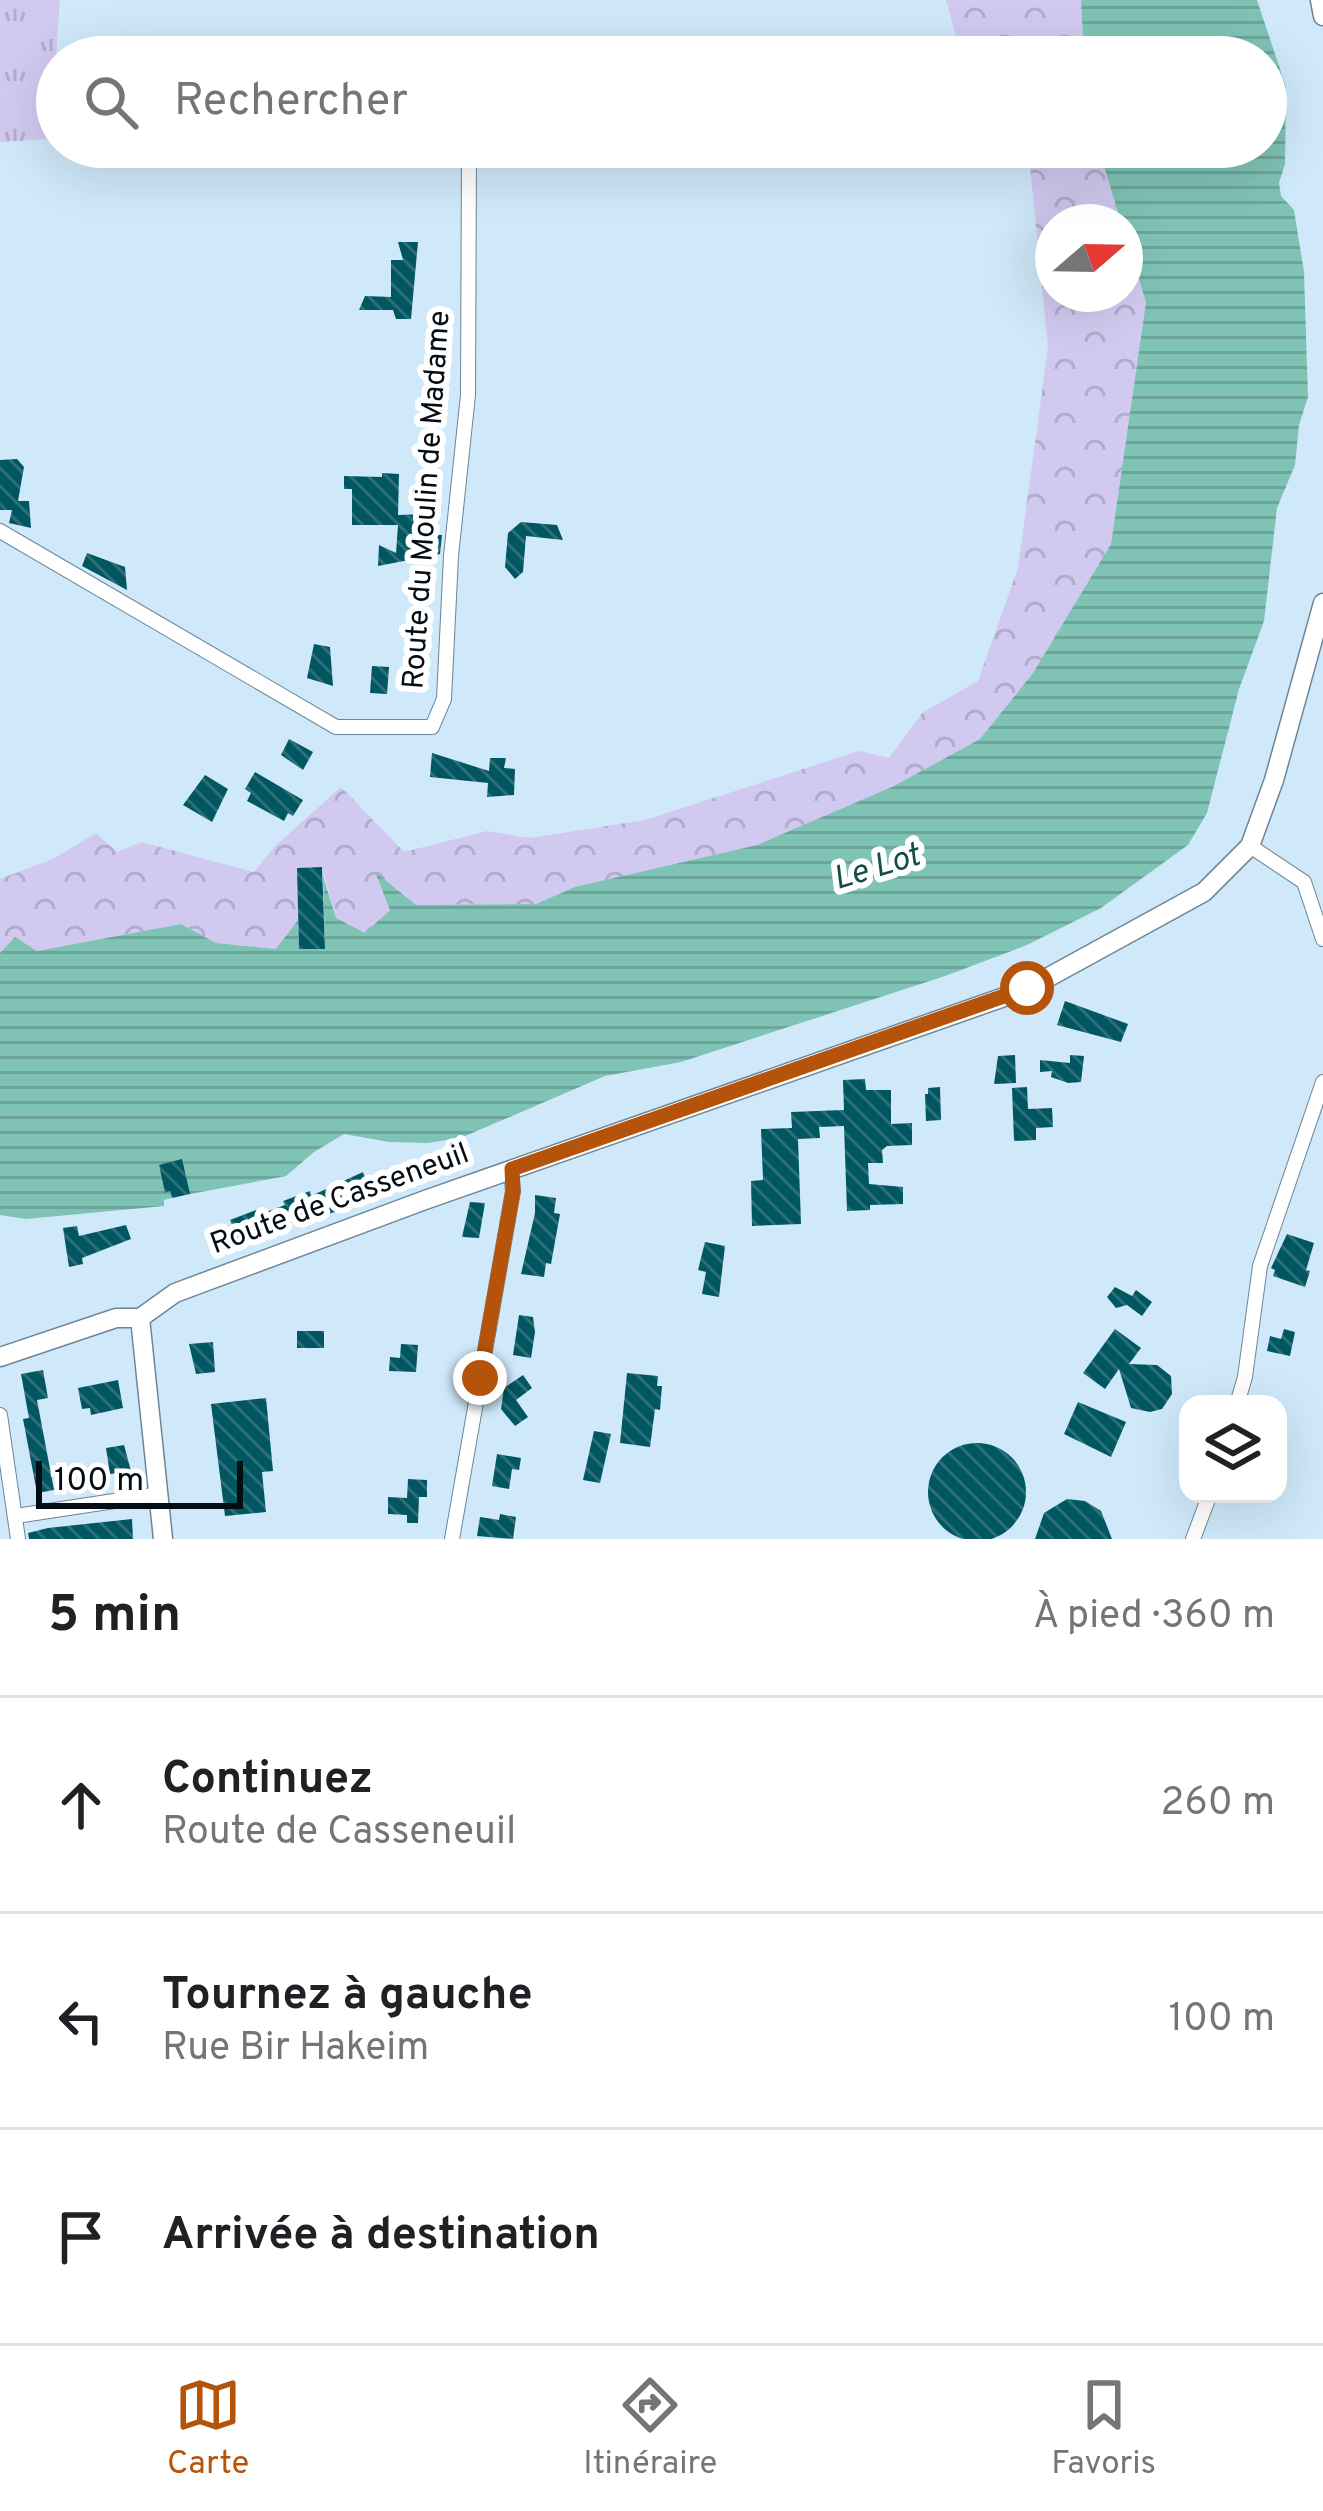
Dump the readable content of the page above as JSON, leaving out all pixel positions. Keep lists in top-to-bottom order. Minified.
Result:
{"streets":{"main road":["Route de Casseneuil"],"street":["Route du Moulin de Madame"]},"water":["Le Lot"],"scale_bar":"100 m","north":"right","page":{"search":"Rechercher","scale":"100 m","heading":["5 min","À pied · 360 m"],"list":[["Continuez","Route de Casseneuil","260 m"],["Tournez à gauche","Rue Bir Hakeim","100 m"],"Arrivée à destination"],"nav":["Carte","Itinéraire","Favoris"]}}
